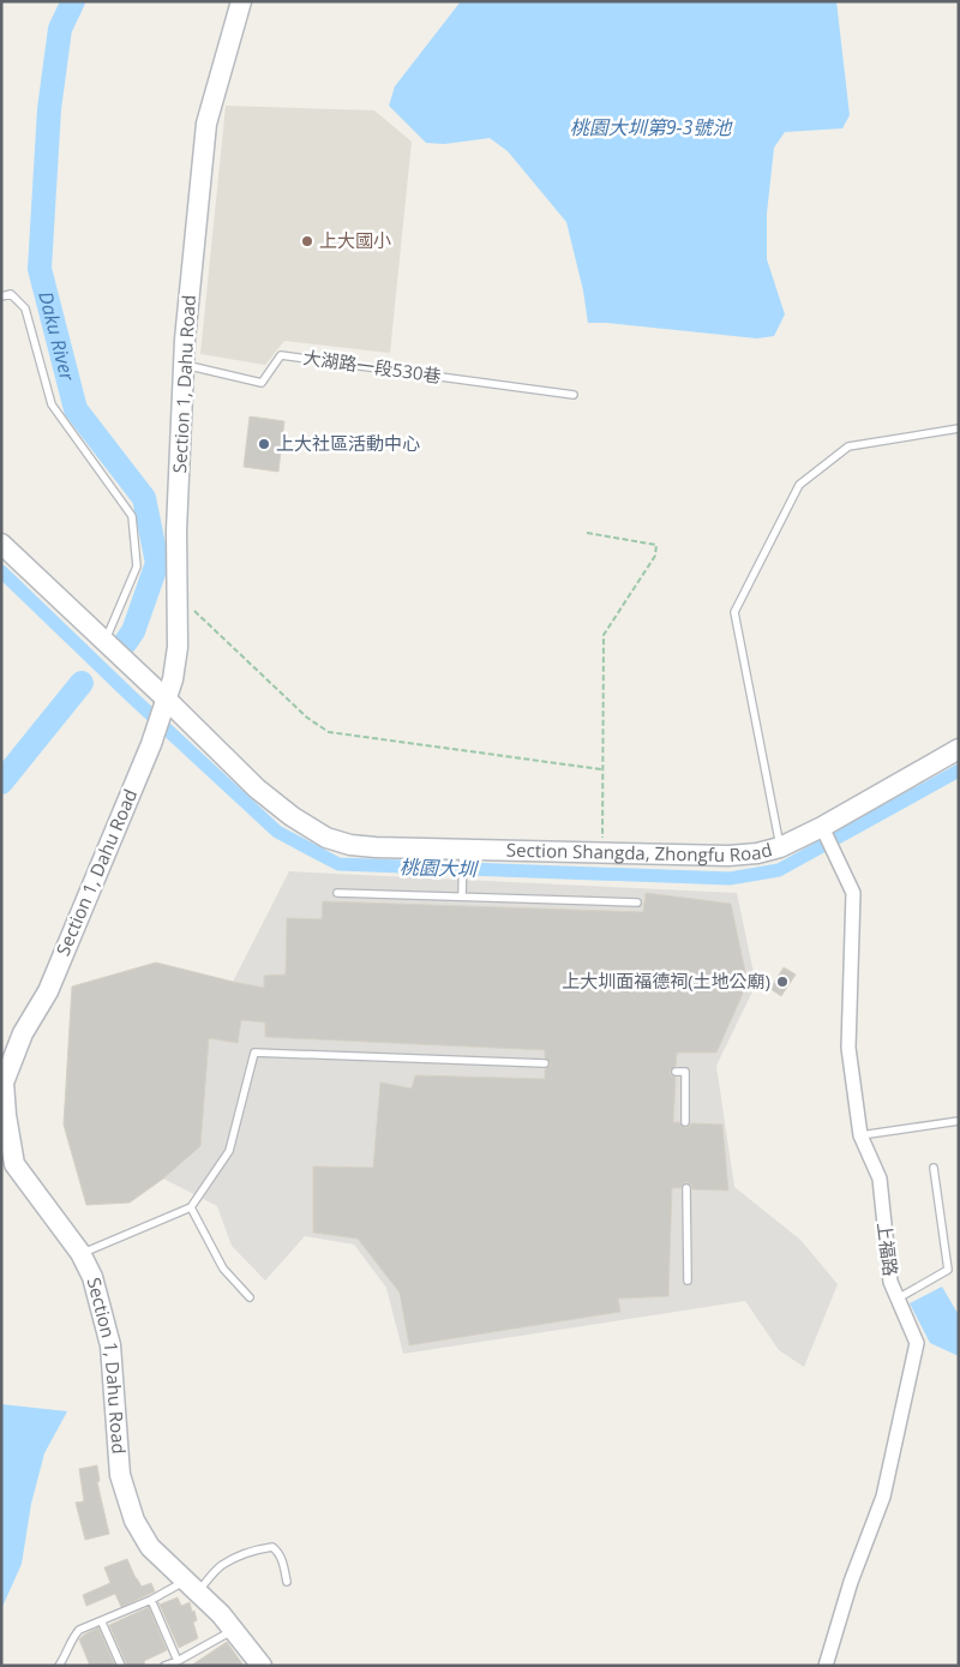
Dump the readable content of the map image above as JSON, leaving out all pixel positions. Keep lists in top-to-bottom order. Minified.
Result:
{"streets":{"street":["Section 1, Dahu Road","Section Shangda, Zhongfu Road","上福路"],"lane":["大湖路一段530巷"]},"crossings":[["大湖路一段530巷","Section 1, Dahu Road"],["Section 1, Dahu Road","Section Shangda, Zhongfu Road"],["Section Shangda, Zhongfu Road","上福路"]],"water":["桃園大圳第9-3號池","Daku River","桃園大圳"],"places":["上大國小","上大社區活動中心","上大圳面福德祠(土地公廟)"]}
